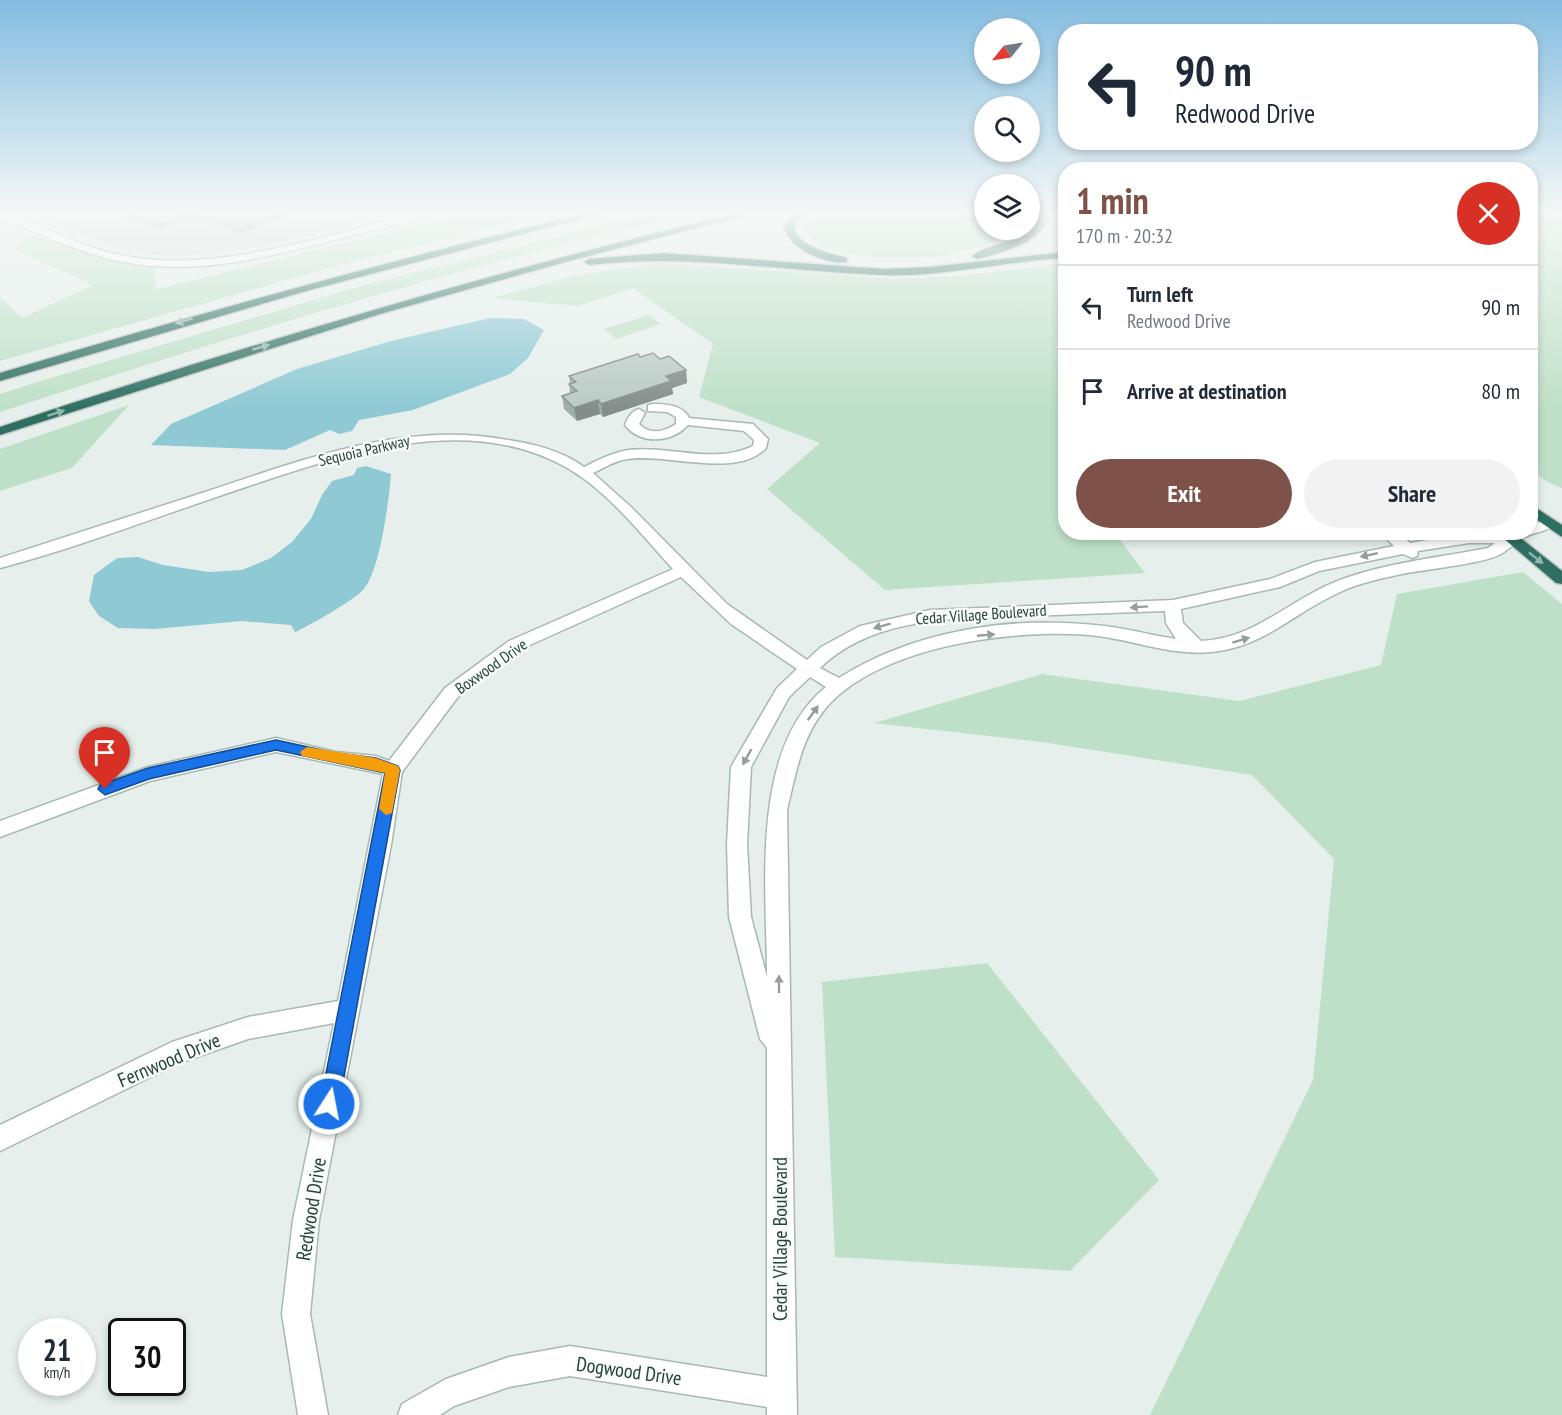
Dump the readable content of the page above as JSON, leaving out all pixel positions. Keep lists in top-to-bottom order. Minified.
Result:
{"streets":{"street":["Sequoia Parkway","Cedar Village Boulevard","Boxwood Drive","Fernwood Drive","Redwood Drive","Dogwood Drive"]},"crossings":[["Sequoia Parkway","Cedar Village Boulevard"],["Sequoia Parkway","Boxwood Drive"],["Cedar Village Boulevard","Dogwood Drive"],["Boxwood Drive","Redwood Drive"],["Fernwood Drive","Redwood Drive"]],"north":"bottom left","page":{"turn":["90 m","Redwood Drive"],"heading":["1 min","170 m · 20:32"],"list":[{"name":"Turn left","note":"Redwood Drive","value":"90 m"},{"name":"Arrive at destination","value":"80 m"}],"buttons":["Exit","Share"],"speed":"21 km/h","limit":"30"}}
